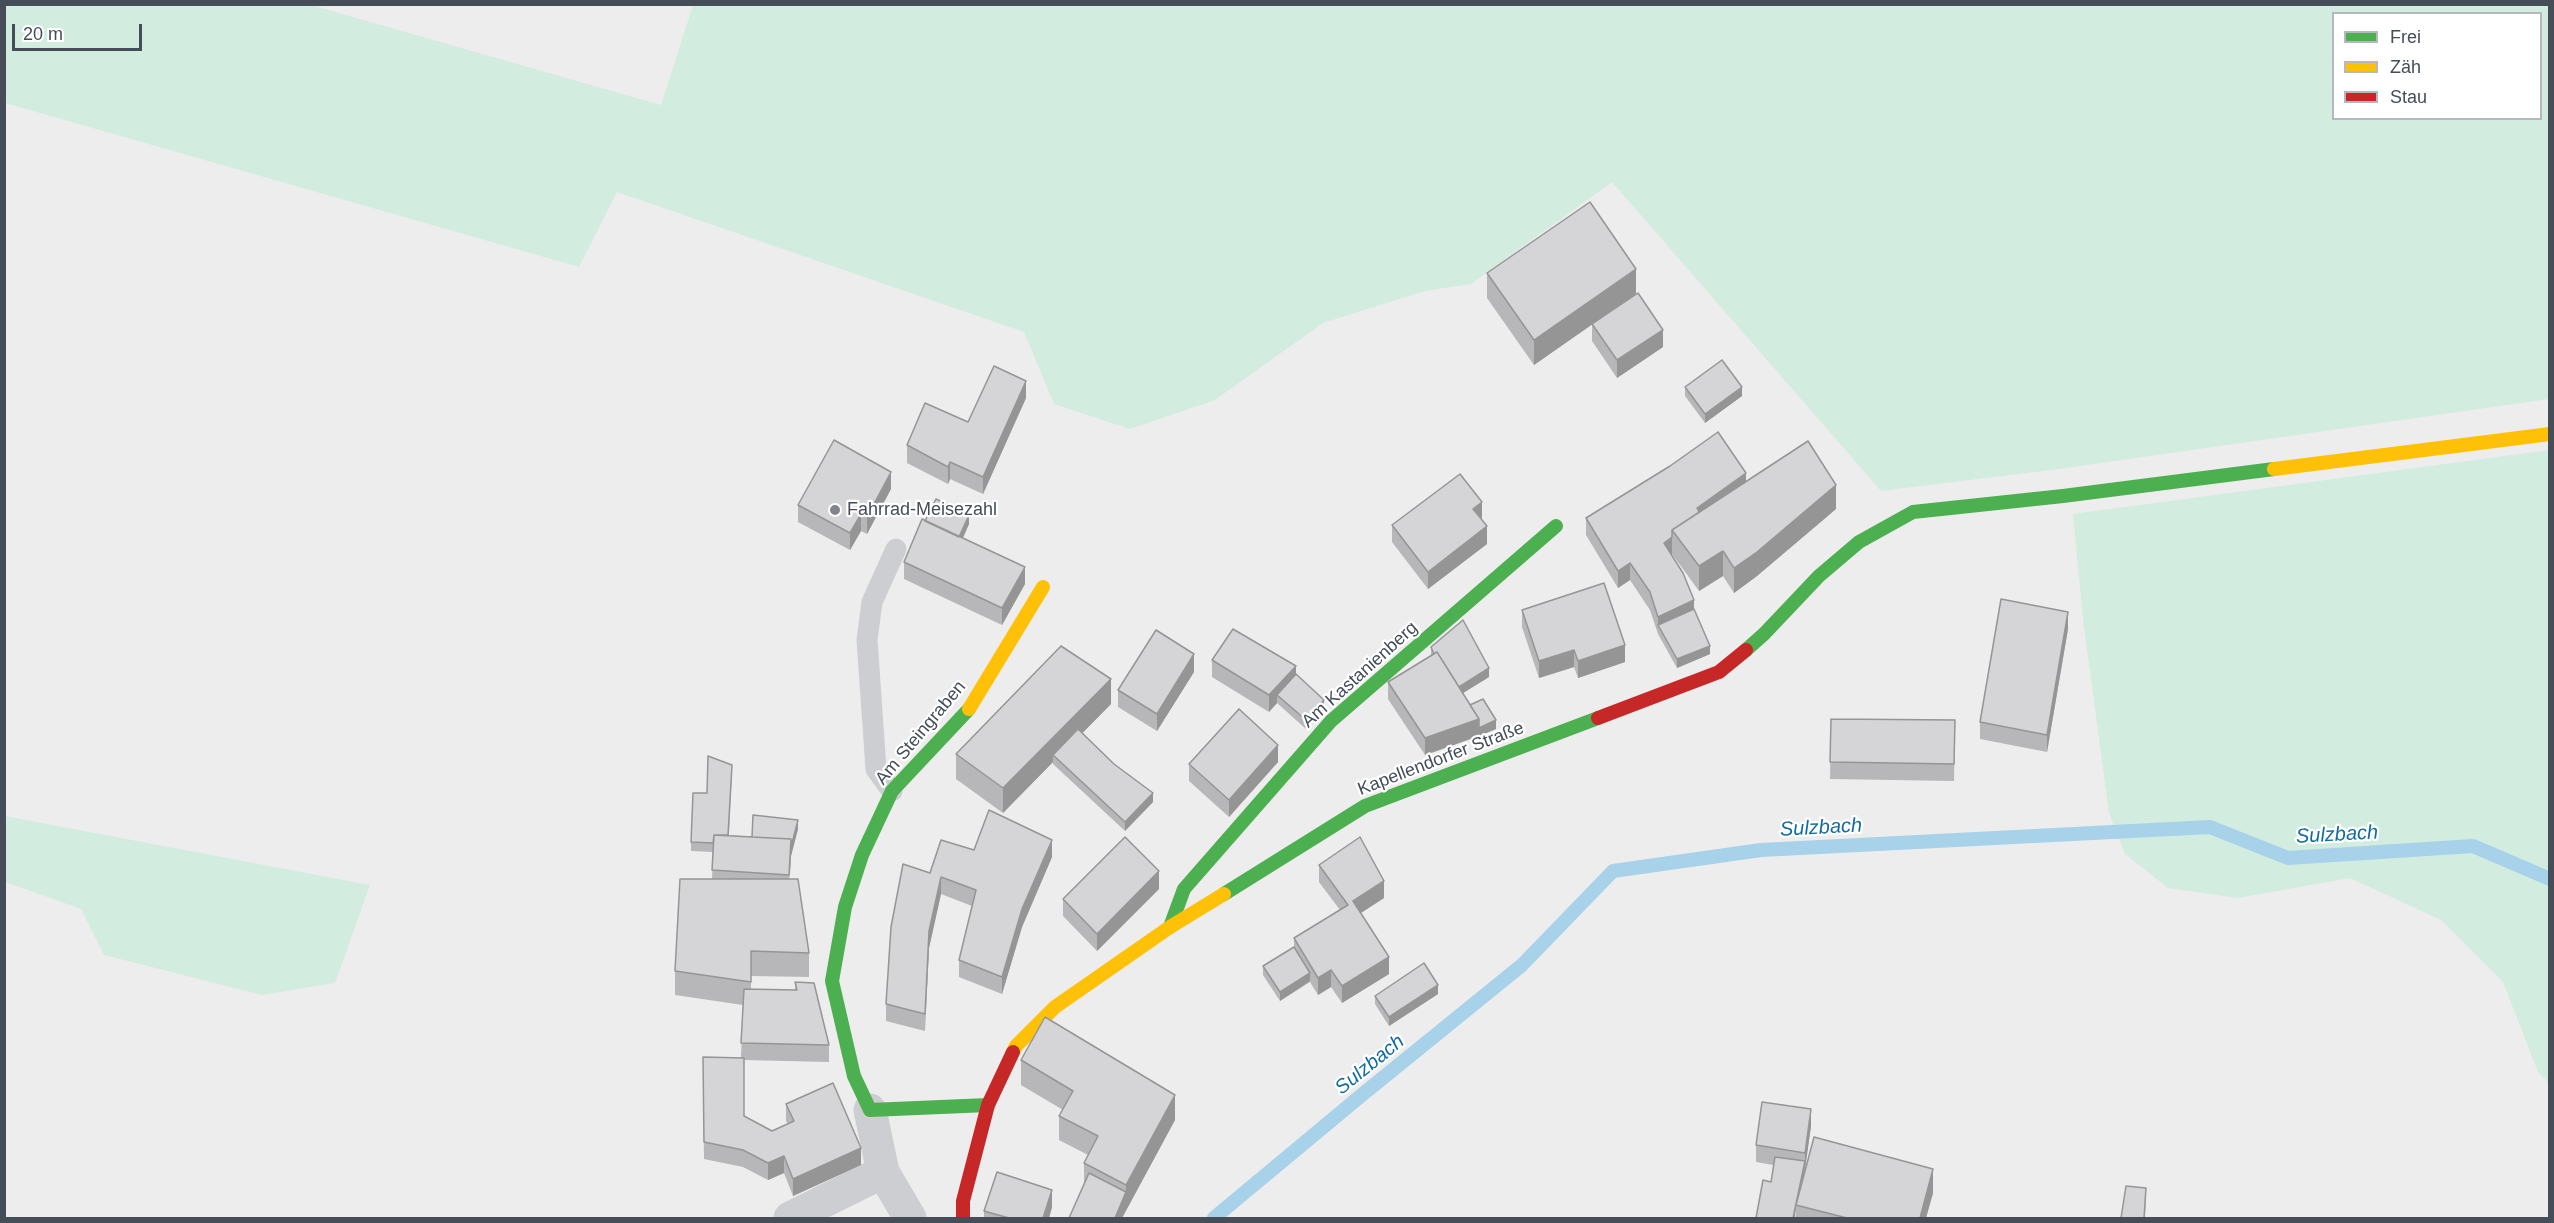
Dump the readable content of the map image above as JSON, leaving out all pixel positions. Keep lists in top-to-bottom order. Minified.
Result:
{"streets":{"street":["Am Kastanienberg","Am Steingraben","Kapellendorfer Straße"]},"crossings":[["Am Kastanienberg","Kapellendorfer Straße"]],"water":["Sulzbach"],"places":["Fahrrad-Meisezahl"],"legend":["Frei","Zäh","Stau"],"scale_bar":"20 m"}
